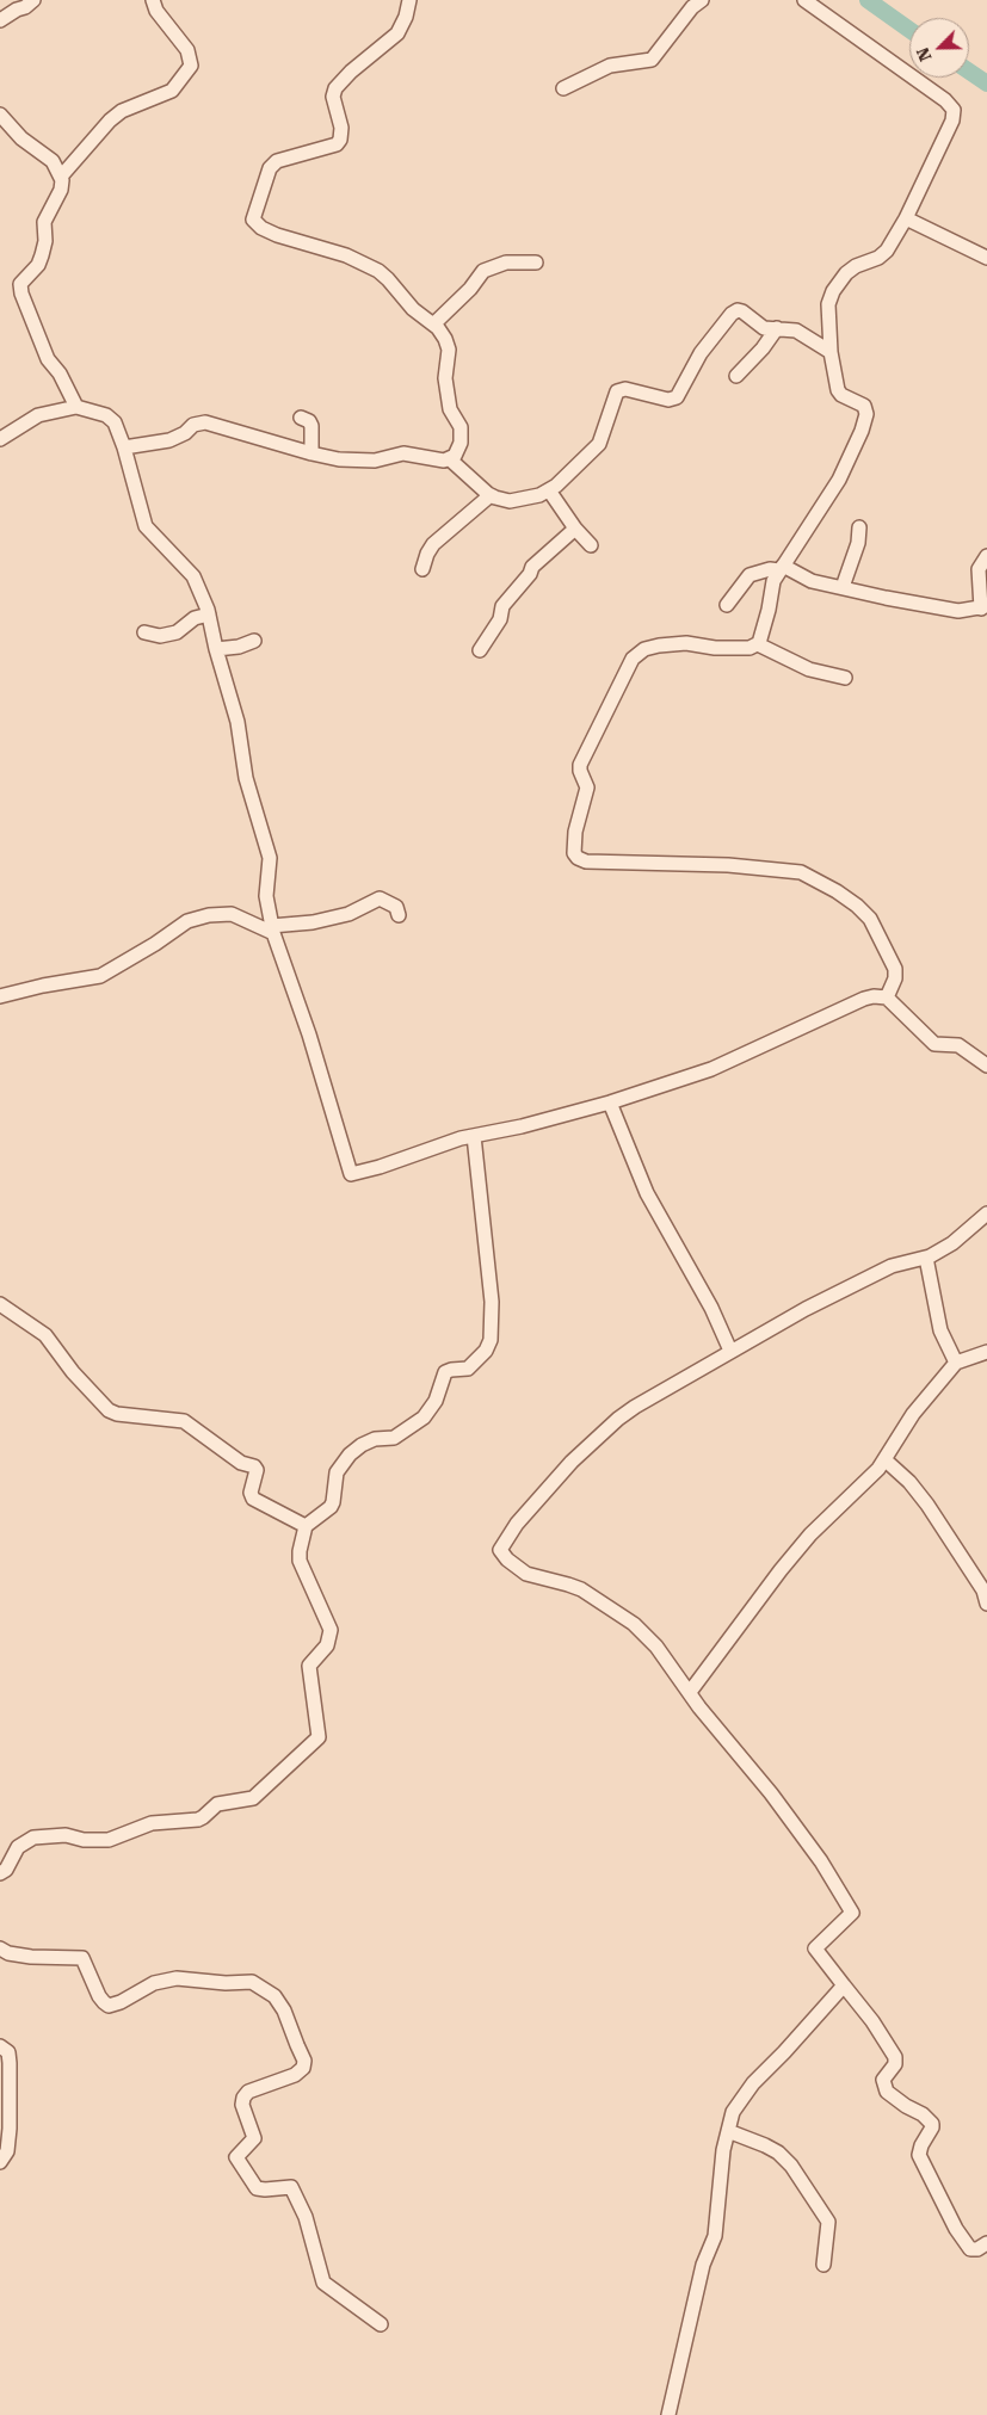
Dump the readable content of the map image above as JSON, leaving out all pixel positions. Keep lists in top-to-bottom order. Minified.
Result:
{"north":"bottom left"}
